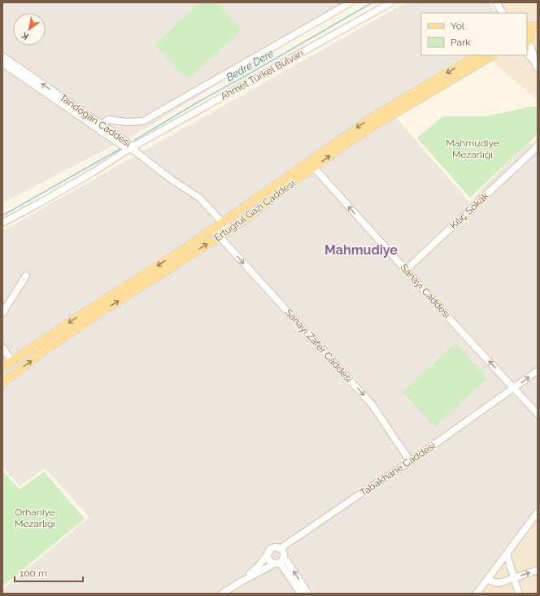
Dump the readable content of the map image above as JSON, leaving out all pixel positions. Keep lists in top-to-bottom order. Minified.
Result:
{"streets":{"main road":["Ertuğrul Gazi Caddesi"],"street":["Ahmet Türkel Bulvarı","Tandoğan Caddesi","Kılıç Sokak","Sanayi Caddesi","Sanayi Zafer Caddesi","Tabakhane Caddesi"]},"crossings":[["Ahmet Türkel Bulvarı","Tandoğan Caddesi"],["Tandoğan Caddesi","Ertuğrul Gazi Caddesi"],["Ertuğrul Gazi Caddesi","Sanayi Caddesi"],["Ertuğrul Gazi Caddesi","Sanayi Zafer Caddesi"],["Kılıç Sokak","Sanayi Caddesi"],["Sanayi Caddesi","Tabakhane Caddesi"],["Sanayi Zafer Caddesi","Tabakhane Caddesi"]],"one_way":["Sanayi Caddesi","Sanayi Zafer Caddesi"],"districts":["Mahmudiye"],"water":["Bedre Dere"],"parks":["Mahmudiye Mezarlığı","Orhaniye Mezarlığı"],"legend":["Yol","Park"],"scale_bar":"100 m","north":"bottom left"}
